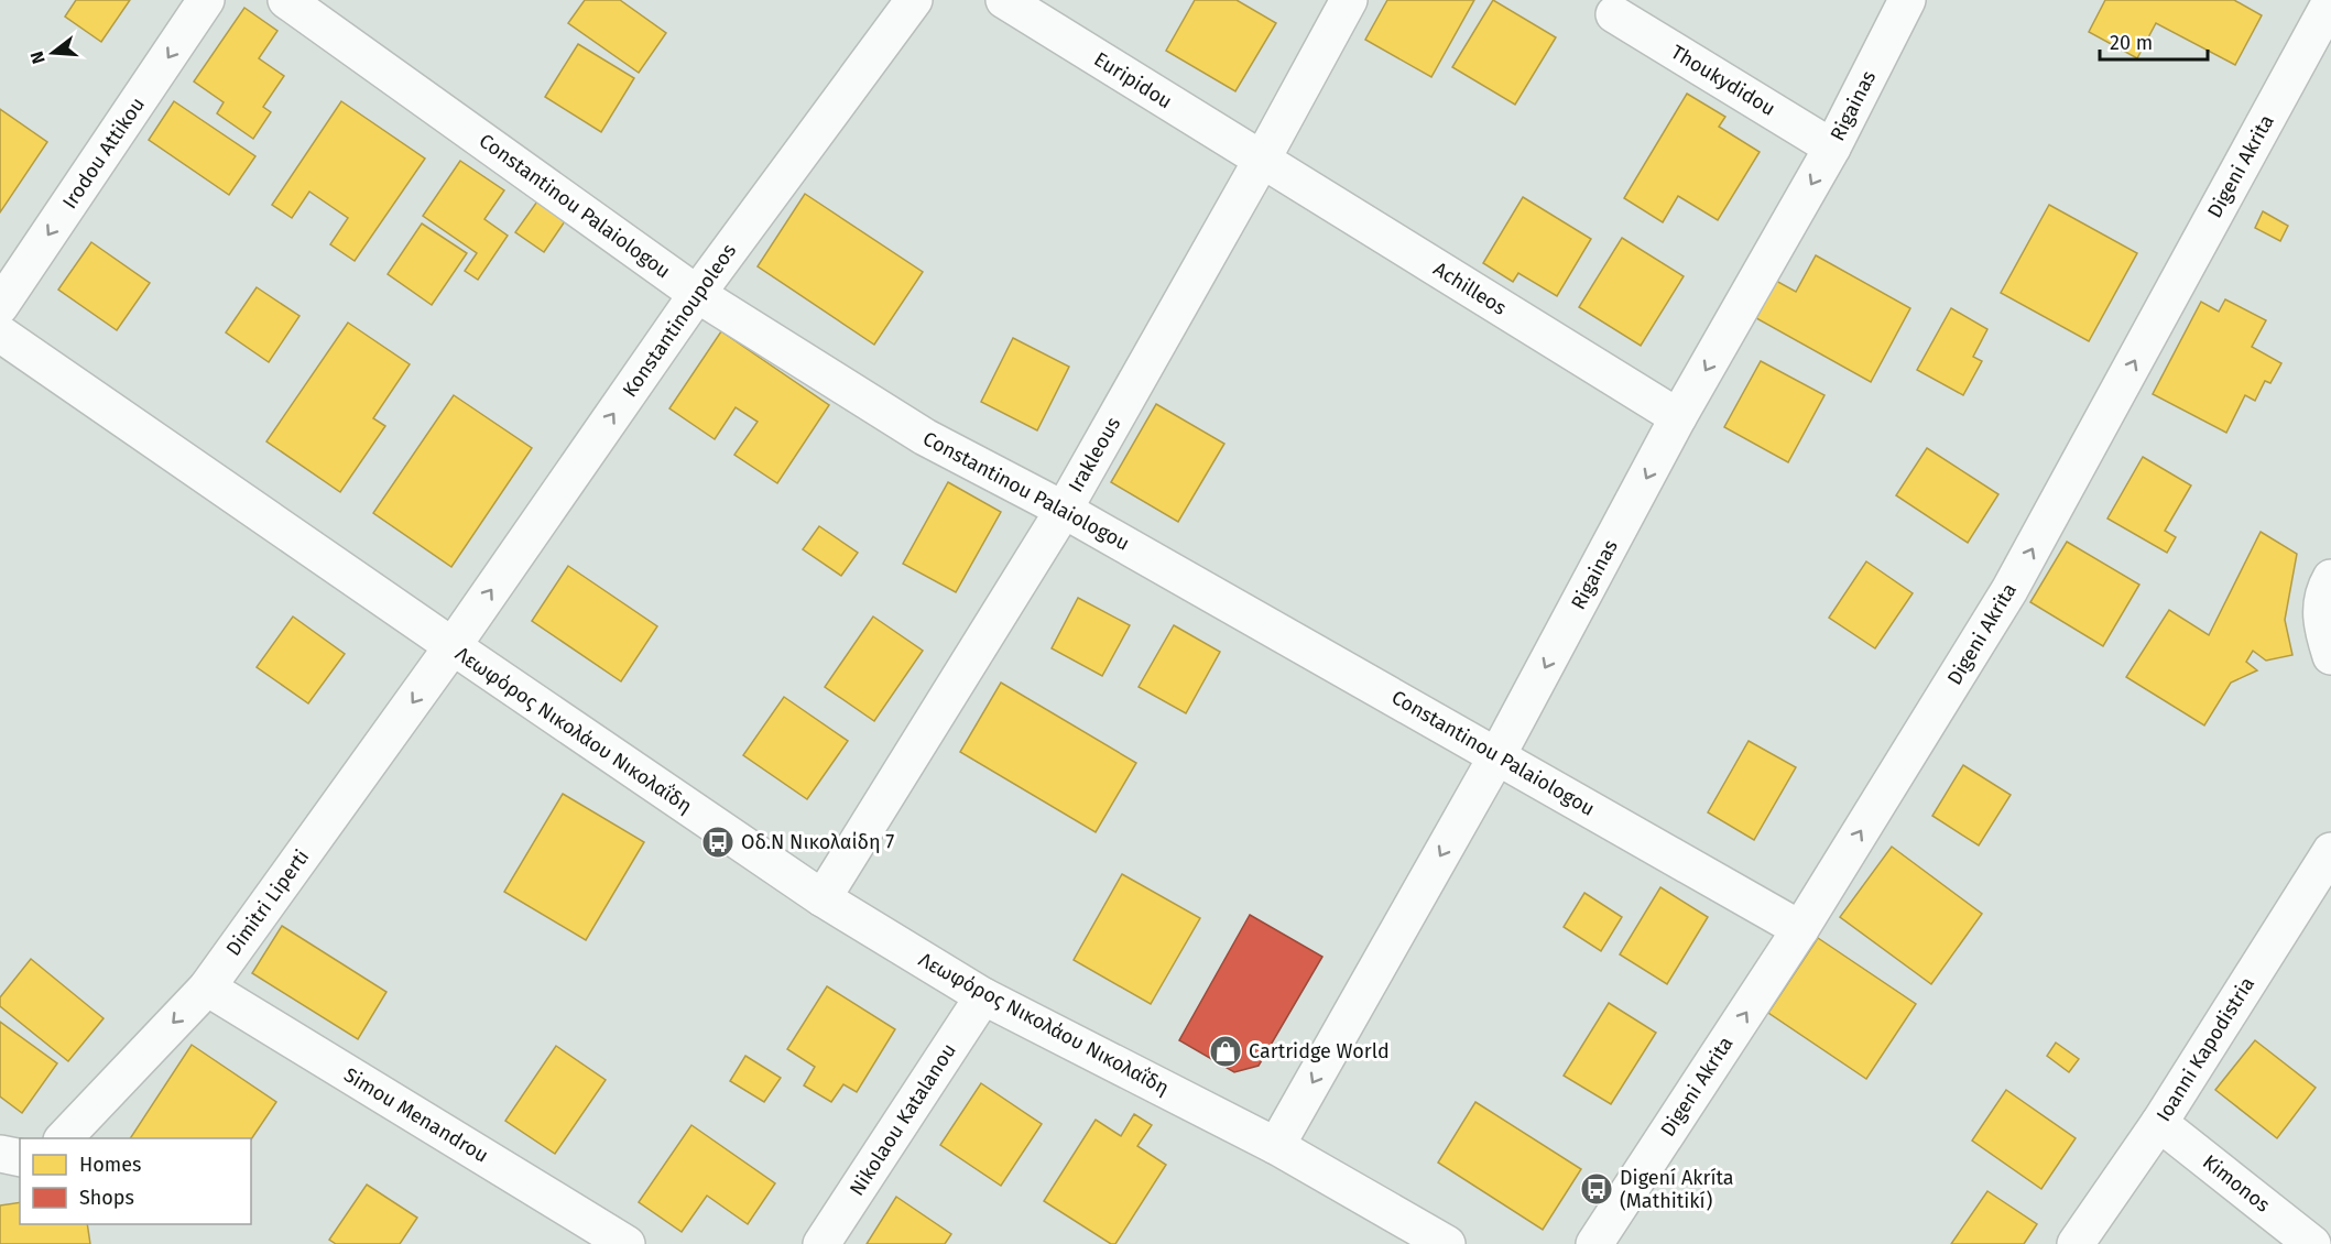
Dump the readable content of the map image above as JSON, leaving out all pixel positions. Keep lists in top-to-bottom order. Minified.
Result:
{"streets":{"street":["Euripidou","Thoukydidou","Rigainas","Irodou Attikou","Digeni Akrita","Constantinou Palaiologou","Achilleos","Konstantinoupoleos","Irakleous","Λεωφόρος Νικολάου Νικολαΐδη","Dimitri Liperti","Ioanni Kapodistria","Simou Menandrou","Nikolaou Katalanou","Kimonos"]},"crossings":[["Euripidou","Achilleos"],["Euripidou","Irakleous"],["Thoukydidou","Rigainas"],["Rigainas","Constantinou Palaiologou"],["Rigainas","Achilleos"],["Rigainas","Λεωφόρος Νικολάου Νικολαΐδη"],["Digeni Akrita","Constantinou Palaiologou"],["Constantinou Palaiologou","Konstantinoupoleos"],["Constantinou Palaiologou","Irakleous"],["Achilleos","Irakleous"],["Konstantinoupoleos","Λεωφόρος Νικολάου Νικολαΐδη"],["Konstantinoupoleos","Dimitri Liperti"],["Irakleous","Λεωφόρος Νικολάου Νικολαΐδη"],["Λεωφόρος Νικολάου Νικολαΐδη","Dimitri Liperti"],["Λεωφόρος Νικολάου Νικολαΐδη","Nikolaou Katalanou"],["Dimitri Liperti","Simou Menandrou"],["Ioanni Kapodistria","Kimonos"]],"one_way":["Rigainas","Irodou Attikou","Digeni Akrita","Konstantinoupoleos","Dimitri Liperti"],"places":{"bus stop":["Οδ.Ν Νικολαίδη 7","Digení Akríta (Mathitikí)"],"shop":["Cartridge World"]},"legend":["Homes","Shops"],"scale_bar":"20 m","north":"left"}
